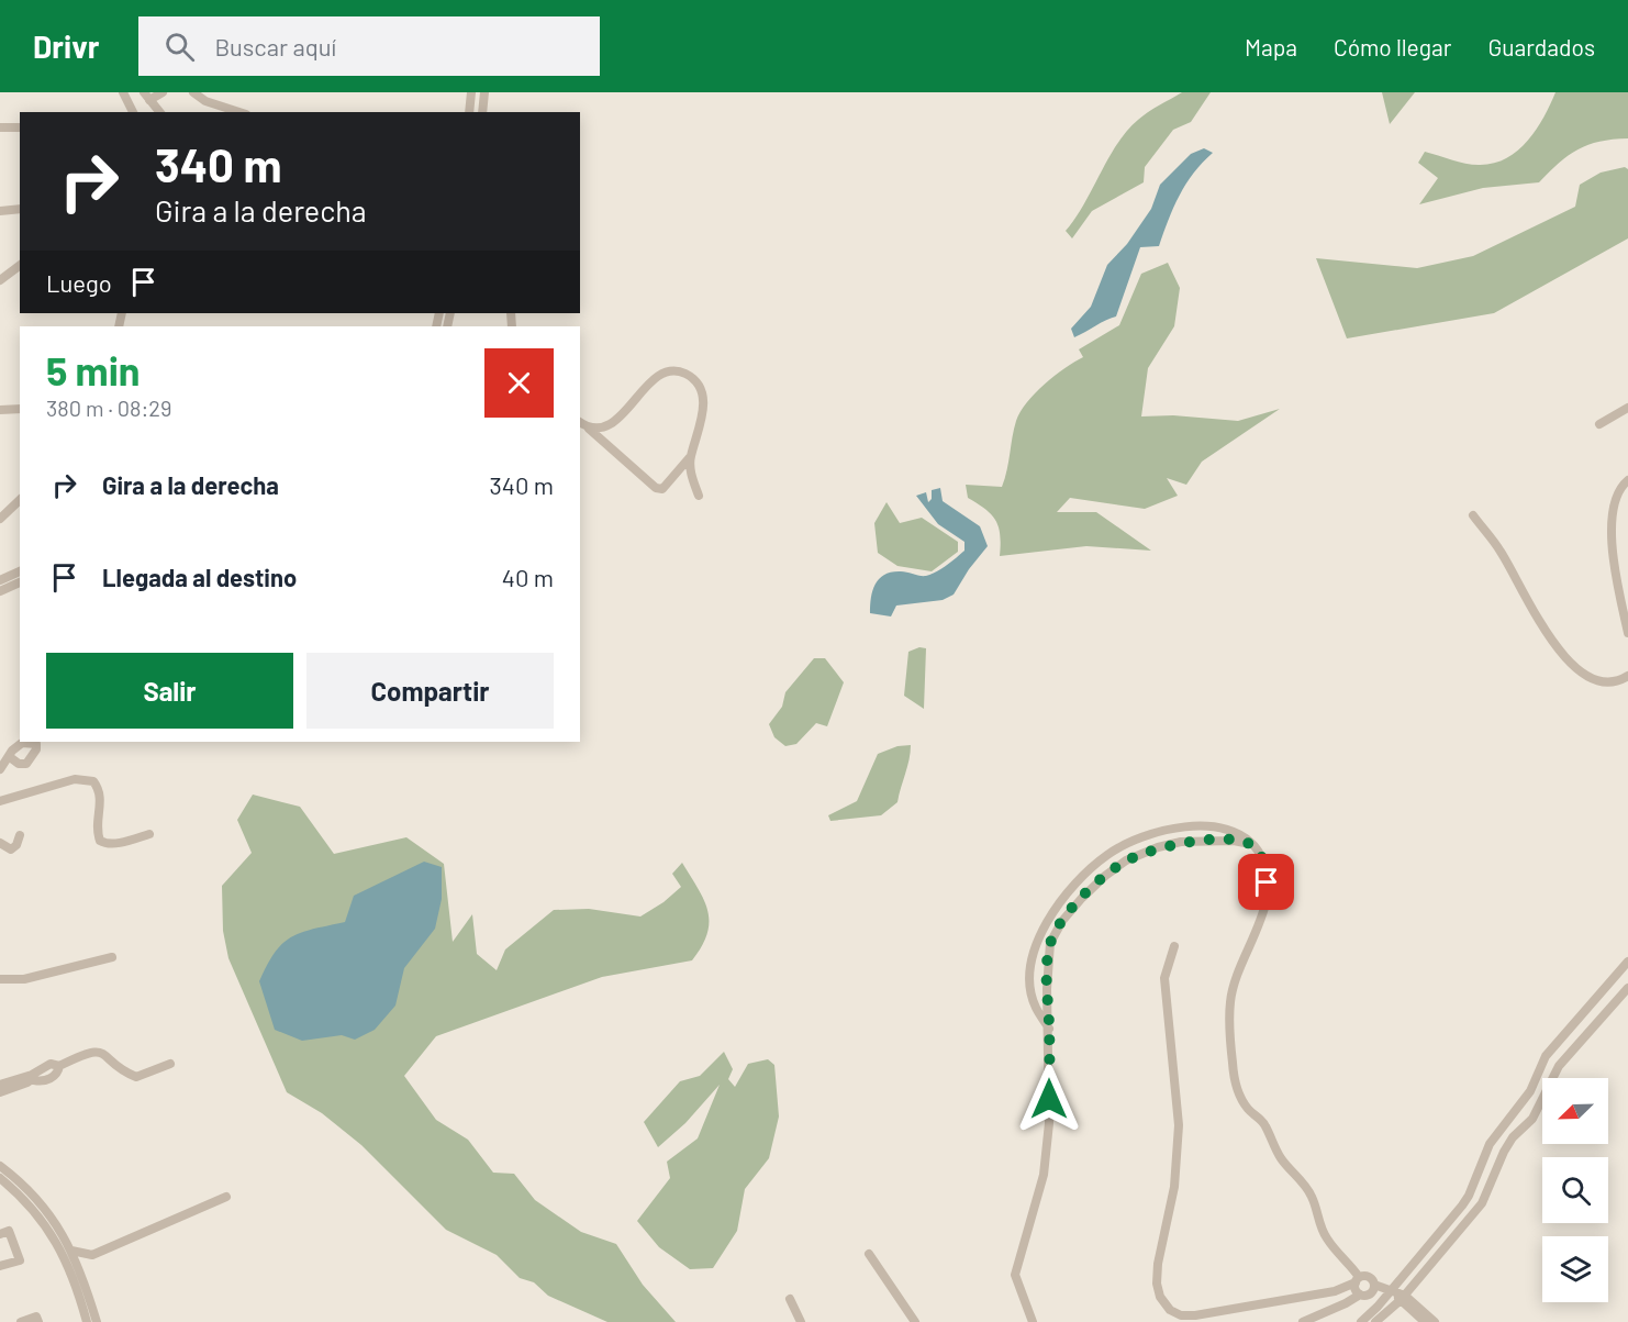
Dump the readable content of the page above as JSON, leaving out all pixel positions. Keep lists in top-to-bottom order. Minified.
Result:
{"north":"bottom left","page":{"header":"Drivr","search":"Buscar aquí","nav":["Mapa","Cómo llegar","Guardados"],"turn":["340 m","Gira a la derecha"],"then":"Luego","heading":["5 min","380 m · 08:29"],"list":[{"name":"Gira a la derecha","value":"340 m"},{"name":"Llegada al destino","value":"40 m"}],"buttons":["Salir","Compartir"]}}
